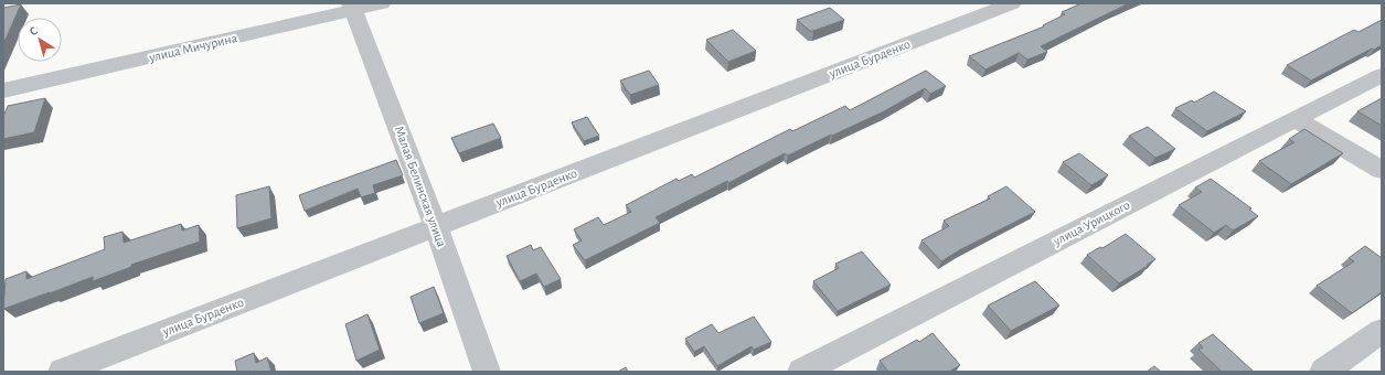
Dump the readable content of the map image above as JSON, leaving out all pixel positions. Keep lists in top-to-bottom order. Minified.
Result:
{"streets":{"street":["улица Мичурина","улица Бурденко","Малая Белинская улица","улица Урицкого"]},"crossings":[["улица Мичурина","Малая Белинская улица"],["улица Бурденко","Малая Белинская улица"]],"north":"top left"}
